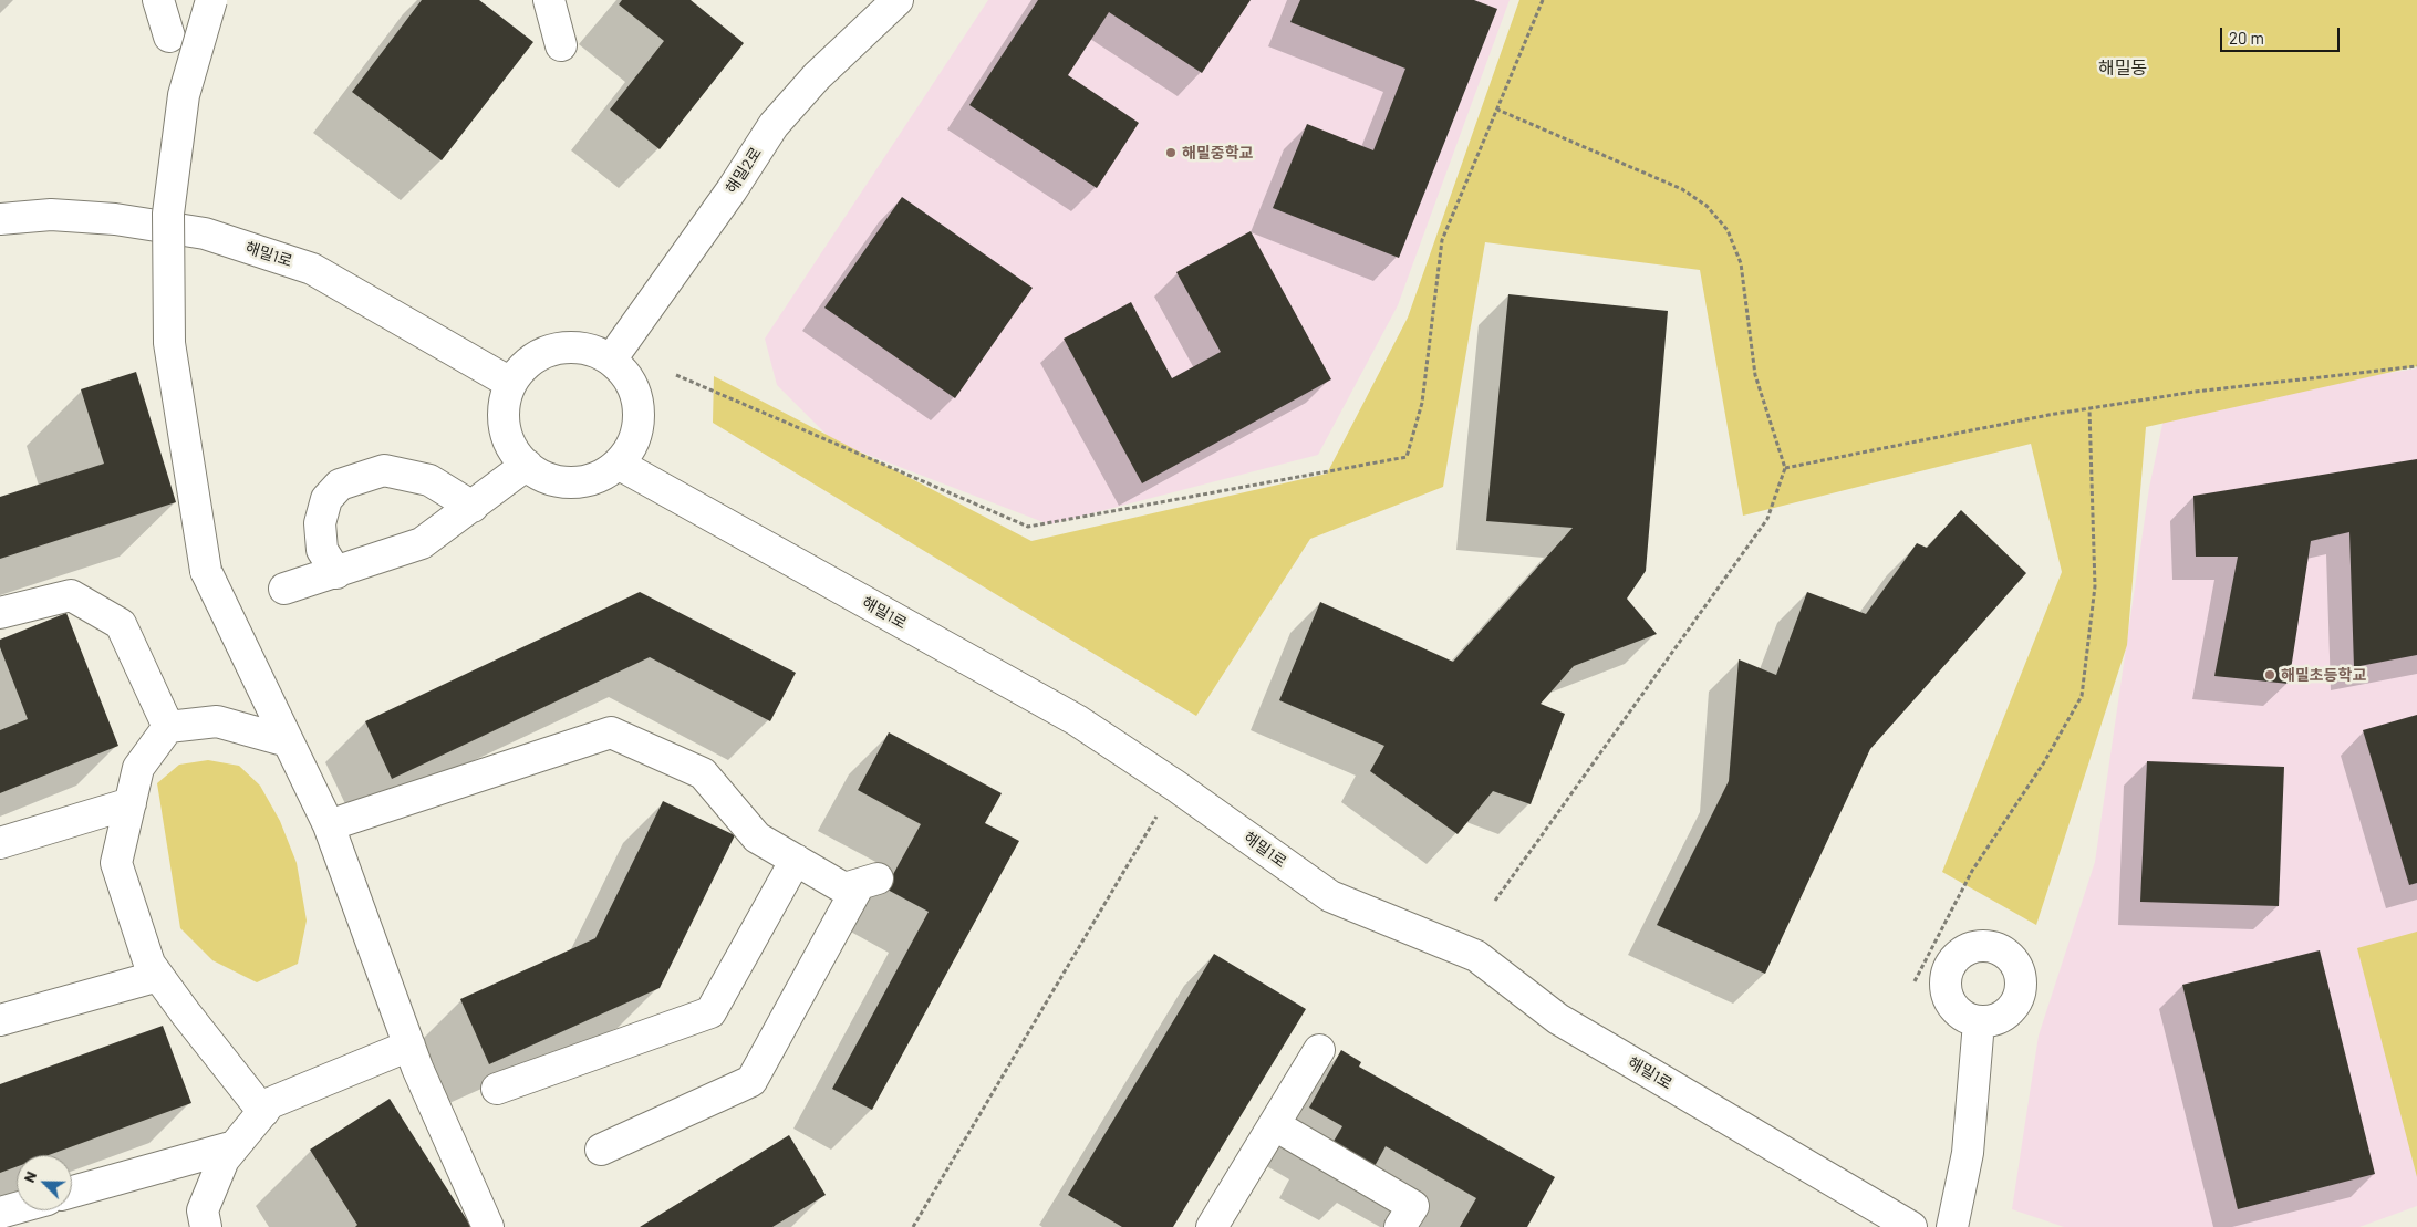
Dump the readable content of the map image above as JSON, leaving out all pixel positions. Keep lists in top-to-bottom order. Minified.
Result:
{"streets":{"street":["해밀2로","해밀1로"]},"crossings":[["해밀2로","해밀1로"]],"districts":["해밀동"],"places":["해밀중학교","해밀초등학교"],"scale_bar":"20 m","north":"top left"}
